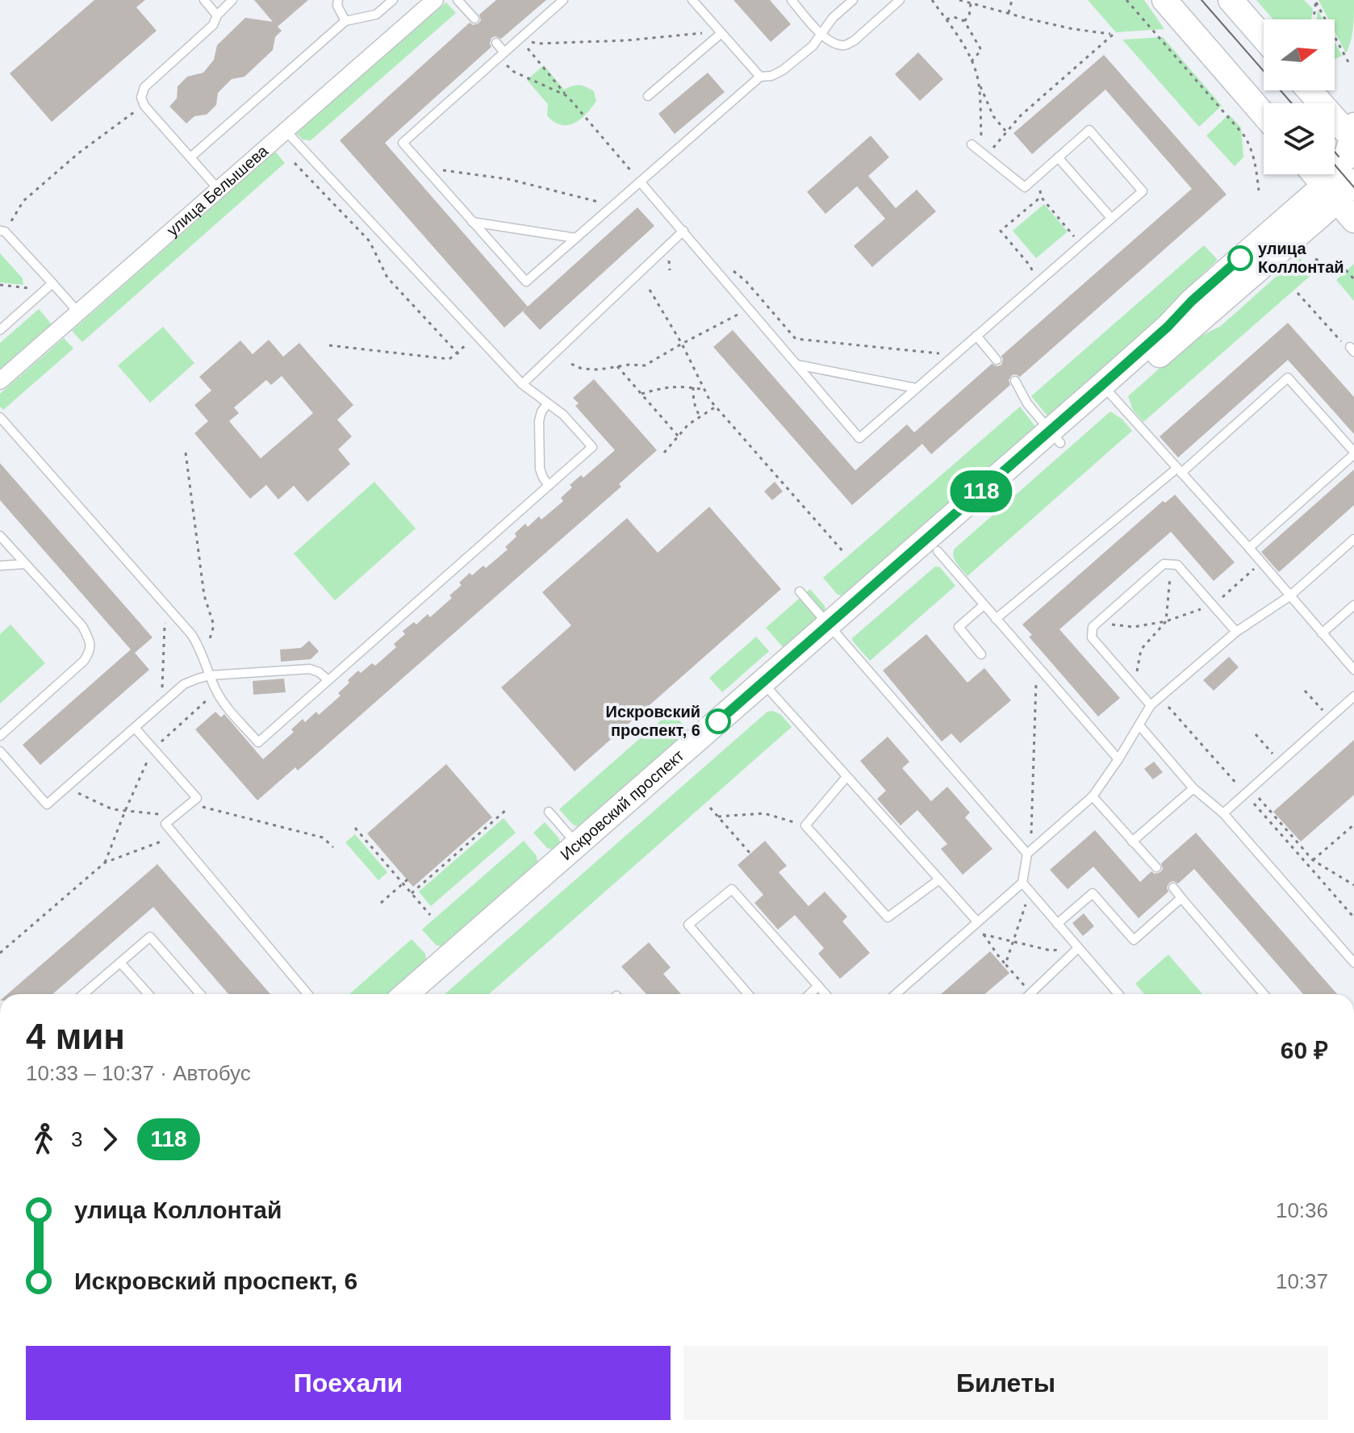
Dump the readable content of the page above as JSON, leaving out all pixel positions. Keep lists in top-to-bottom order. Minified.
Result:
{"streets":{"street":["улица Белышева","Искровский проспект"]},"places":["улица Коллонтай","Искровский проспект, 6"],"lines":["bus line 118"],"north":"right","page":{"on_map":"118","heading":["4 мин","10:33 – 10:37 · Автобус","60 ₽"],"legs":["3","118"],"list":[{"name":"улица Коллонтай","value":"10:36"},{"name":"Искровский проспект, 6","value":"10:37"}],"buttons":["Поехали","Билеты"]}}
